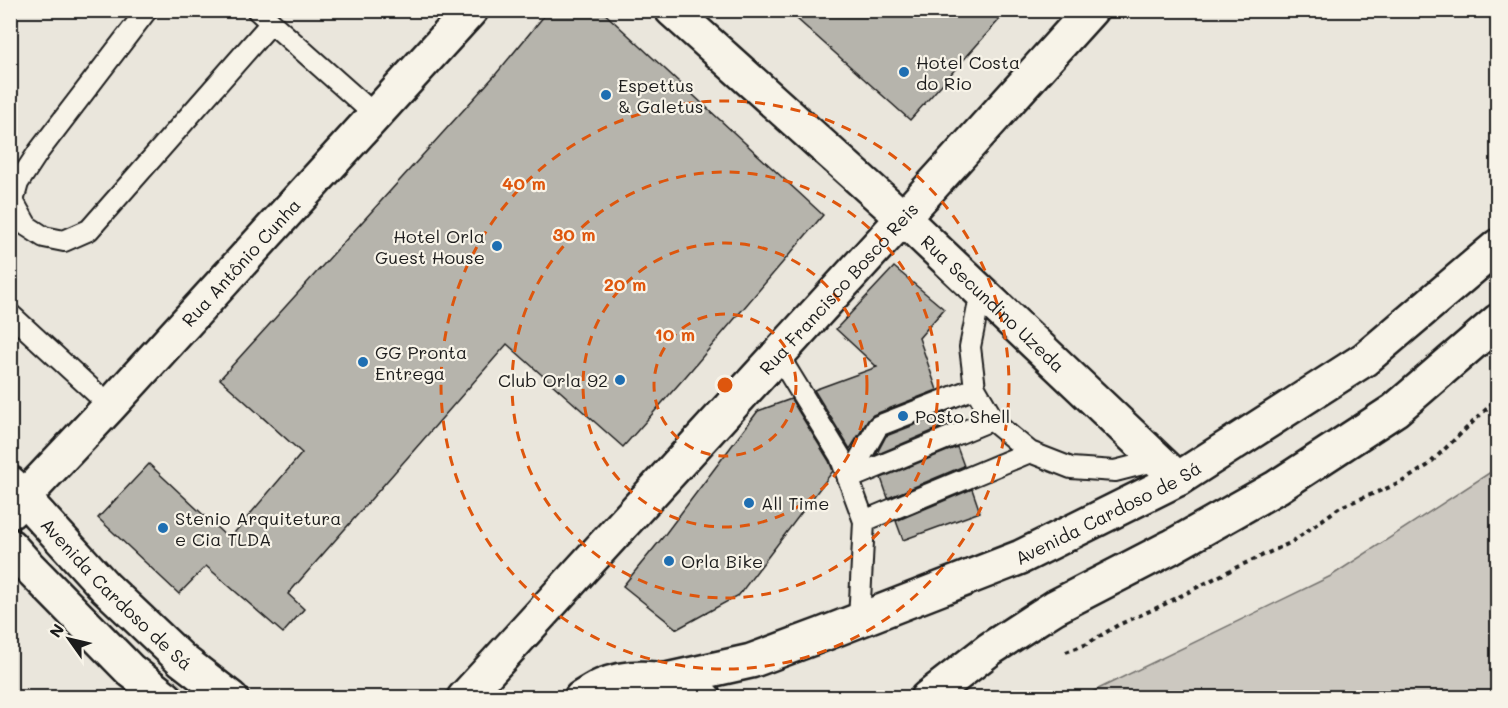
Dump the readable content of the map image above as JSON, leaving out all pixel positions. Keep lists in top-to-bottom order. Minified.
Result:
{"streets":{"main road":["Rua Antônio Cunha","Rua Francisco Bosco Reis","Rua Secundino Uzeda","Avenida Cardoso de Sá"]},"crossings":[["Rua Antônio Cunha","Avenida Cardoso de Sá"],["Rua Francisco Bosco Reis","Rua Secundino Uzeda"],["Rua Secundino Uzeda","Avenida Cardoso de Sá"]],"places":["Hotel Costa do Rio","Espettus & Galetus","Hotel Orla Guest House","GG Pronta Entrega","Club Orla 92","Posto Shell","All Time","Stenio Arquitetura e Cia TLDA","Orla Bike"],"north":"top left","rings":["40 m","30 m","20 m","10 m"]}
